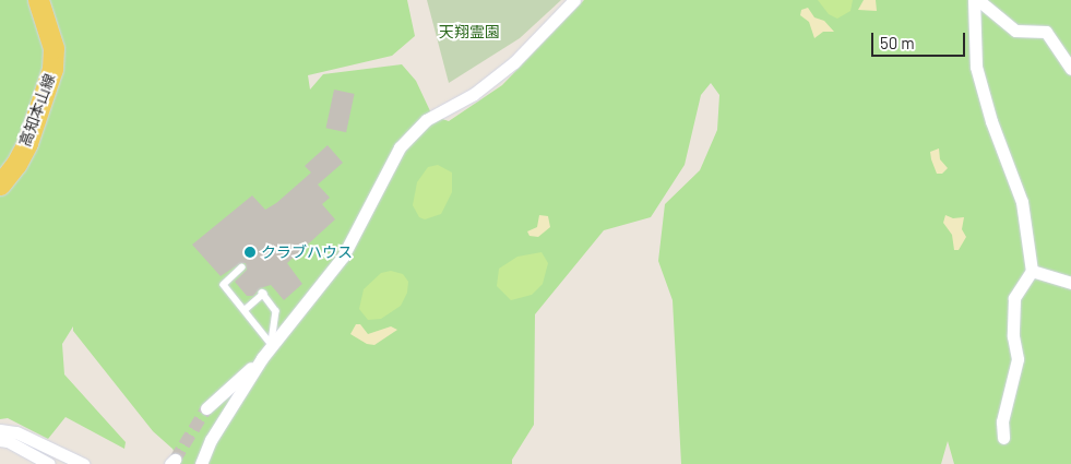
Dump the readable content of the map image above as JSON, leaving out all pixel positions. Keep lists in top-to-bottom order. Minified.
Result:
{"streets":{"main road":["高知本山線"]},"parks":["天翔霊園"],"places":["クラブハウス"],"scale_bar":"50 m"}
